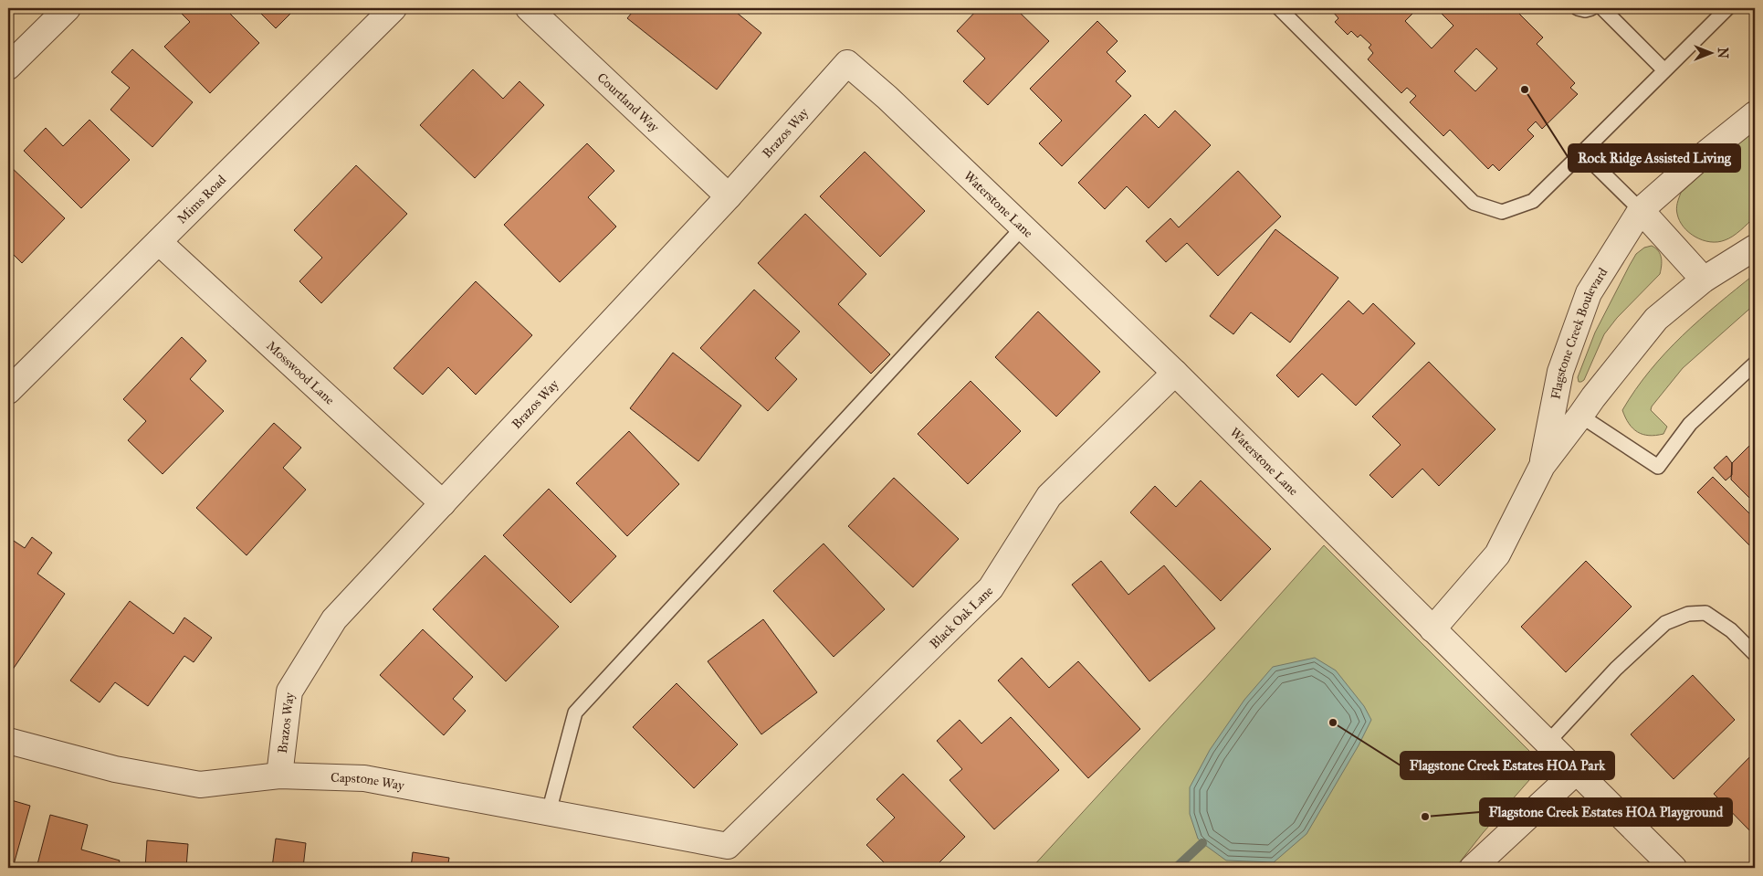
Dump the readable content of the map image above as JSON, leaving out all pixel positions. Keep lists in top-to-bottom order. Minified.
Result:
{"streets":{"street":["Courtland Way","Brazos Way","Mims Road","Waterstone Lane","Flagstone Creek Boulevard","Mosswood Lane","Black Oak Lane","Capstone Way"]},"crossings":[["Courtland Way","Brazos Way"],["Brazos Way","Waterstone Lane"],["Brazos Way","Mosswood Lane"],["Brazos Way","Capstone Way"],["Mims Road","Mosswood Lane"],["Waterstone Lane","Flagstone Creek Boulevard"],["Waterstone Lane","Black Oak Lane"],["Black Oak Lane","Capstone Way"]],"places":["Rock Ridge Assisted Living","Flagstone Creek Estates HOA Park","Flagstone Creek Estates HOA Playground"],"north":"right"}
